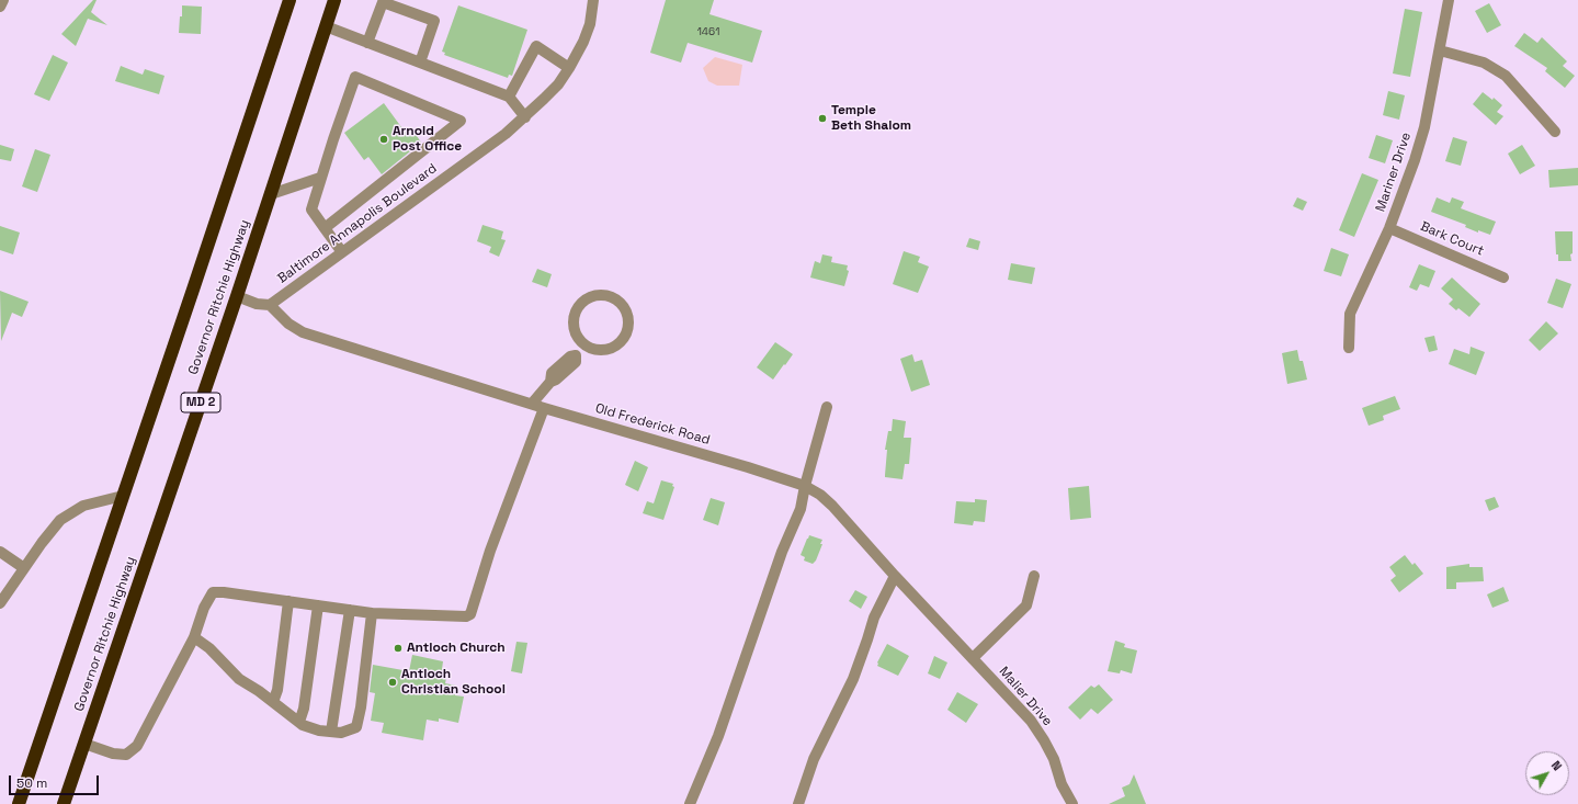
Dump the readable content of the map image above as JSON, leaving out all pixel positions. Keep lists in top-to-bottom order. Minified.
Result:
{"streets":{"highway":["Governor Ritchie Highway","MD 2"],"street":["Mariner Drive","Baltimore Annapolis Boulevard","Bark Court","Old Frederick Road","Malier Drive"]},"crossings":[["Mariner Drive","Bark Court"],["Baltimore Annapolis Boulevard","Old Frederick Road"],["Old Frederick Road","Malier Drive"]],"places":["Temple Beth Shalom","Arnold Post Office","Antioch Church","Antioch Christian School"],"house_numbers":["1461"],"scale_bar":"50 m","north":"top right"}
